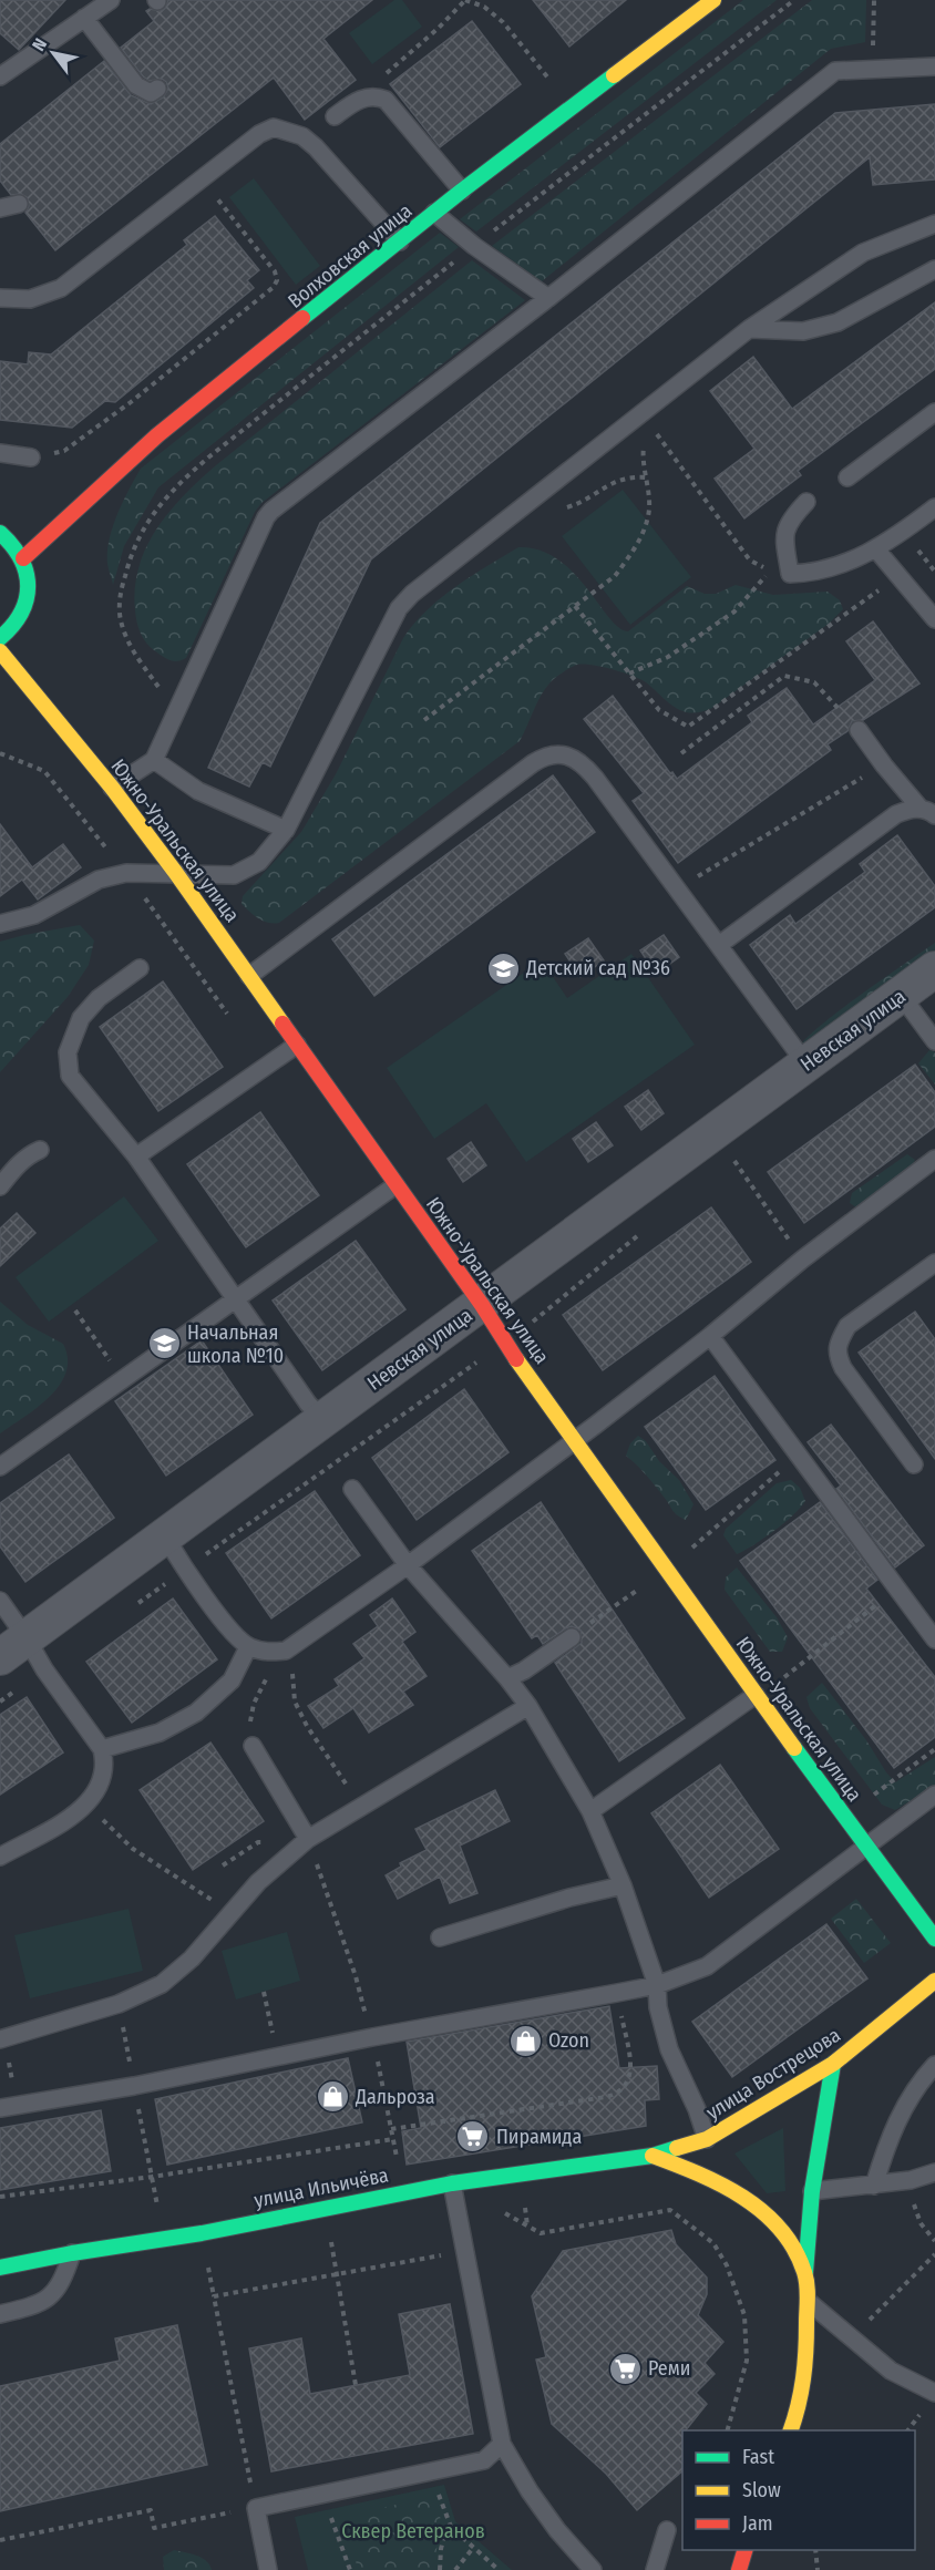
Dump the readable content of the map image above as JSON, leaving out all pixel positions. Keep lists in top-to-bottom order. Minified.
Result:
{"streets":{"main road":["Волховская улица","Южно-Уральская улица","улица Вострецова","улица Ильичёва"],"street":["Невская улица"]},"crossings":[["Южно-Уральская улица","Невская улица"],["улица Вострецова","улица Ильичёва"]],"parks":["Сквер Ветеранов"],"places":{"school or university":["Детский сад №36","Начальная школа №10"],"shop":["Ozon","Дальроза"],"supermarket":["Пирамида","Реми"]},"legend":["Fast","Slow","Jam"],"north":"top left"}
